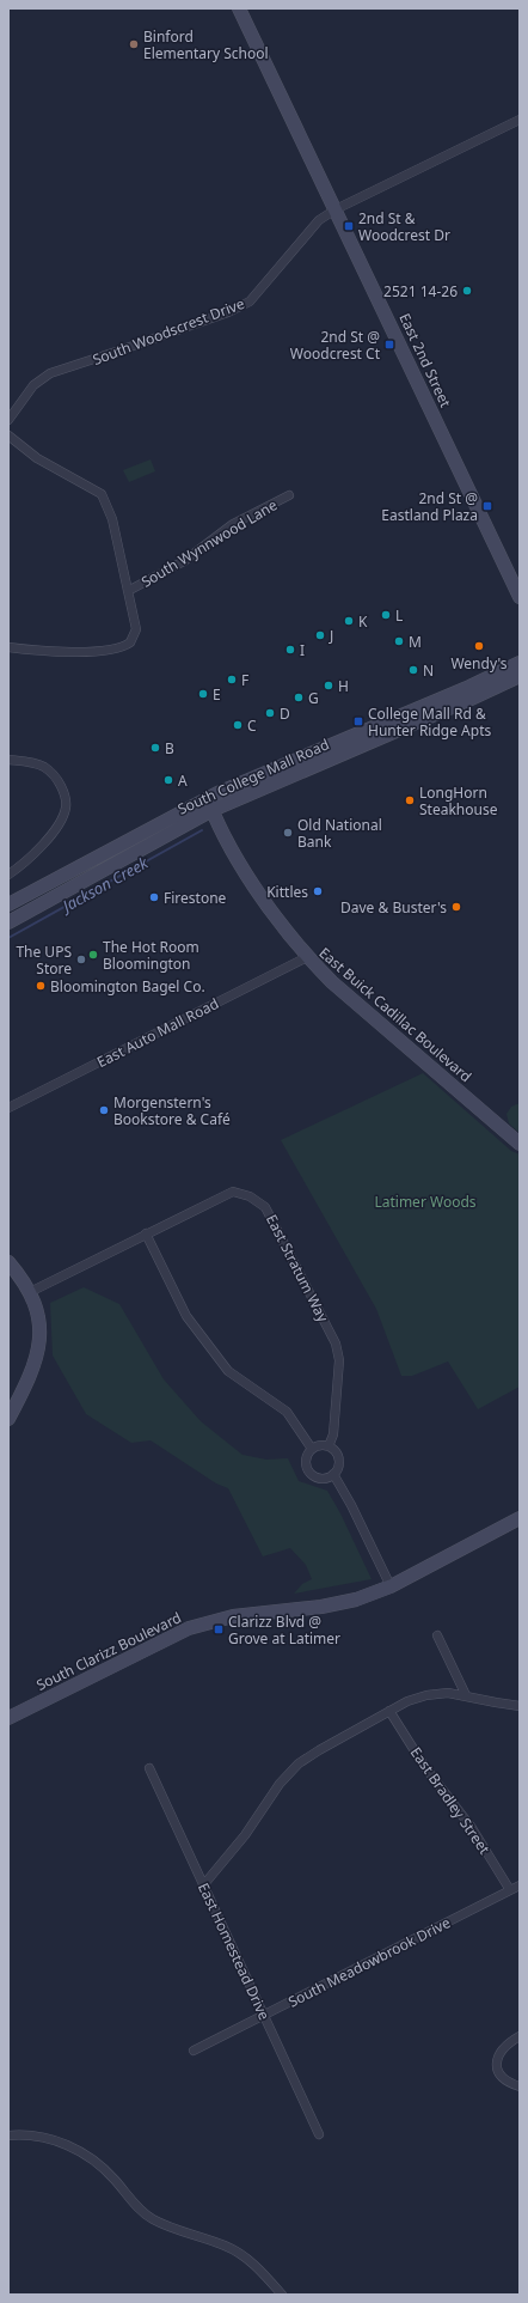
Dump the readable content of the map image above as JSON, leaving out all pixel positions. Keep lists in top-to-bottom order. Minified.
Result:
{"streets":{"street":["South Woodscrest Drive","East 2nd Street","South Wynnwood Lane","South College Mall Road","East Buick Cadillac Boulevard","East Auto Mall Road","East Stratum Way","South Clarizz Boulevard","East Bradley Street","East Homestead Drive","South Meadowbrook Drive"]},"crossings":[["South Woodscrest Drive","East 2nd Street"],["South College Mall Road","East Buick Cadillac Boulevard"],["East Buick Cadillac Boulevard","East Auto Mall Road"],["East Bradley Street","South Meadowbrook Drive"],["East Homestead Drive","South Meadowbrook Drive"]],"water":["Jackson Creek"],"parks":["Latimer Woods"],"places":{"other":["Binford Elementary School","2521 14-26","L","K","J","M","Wendy's","I","N","F","H","E","G","D","C","B","A","LongHorn Steakhouse","Old National Bank","Kittles","Firestone","Dave & Buster's","The Hot Room Bloomington","The UPS Store","Bloomington Bagel Co.","Morgenstern's Bookstore & Café"],"transit":["2nd St & Woodcrest Dr","2nd St @ Woodcrest Ct","2nd St @ Eastland Plaza","College Mall Rd & Hunter Ridge Apts","Clarizz Blvd @ Grove at Latimer"]}}
